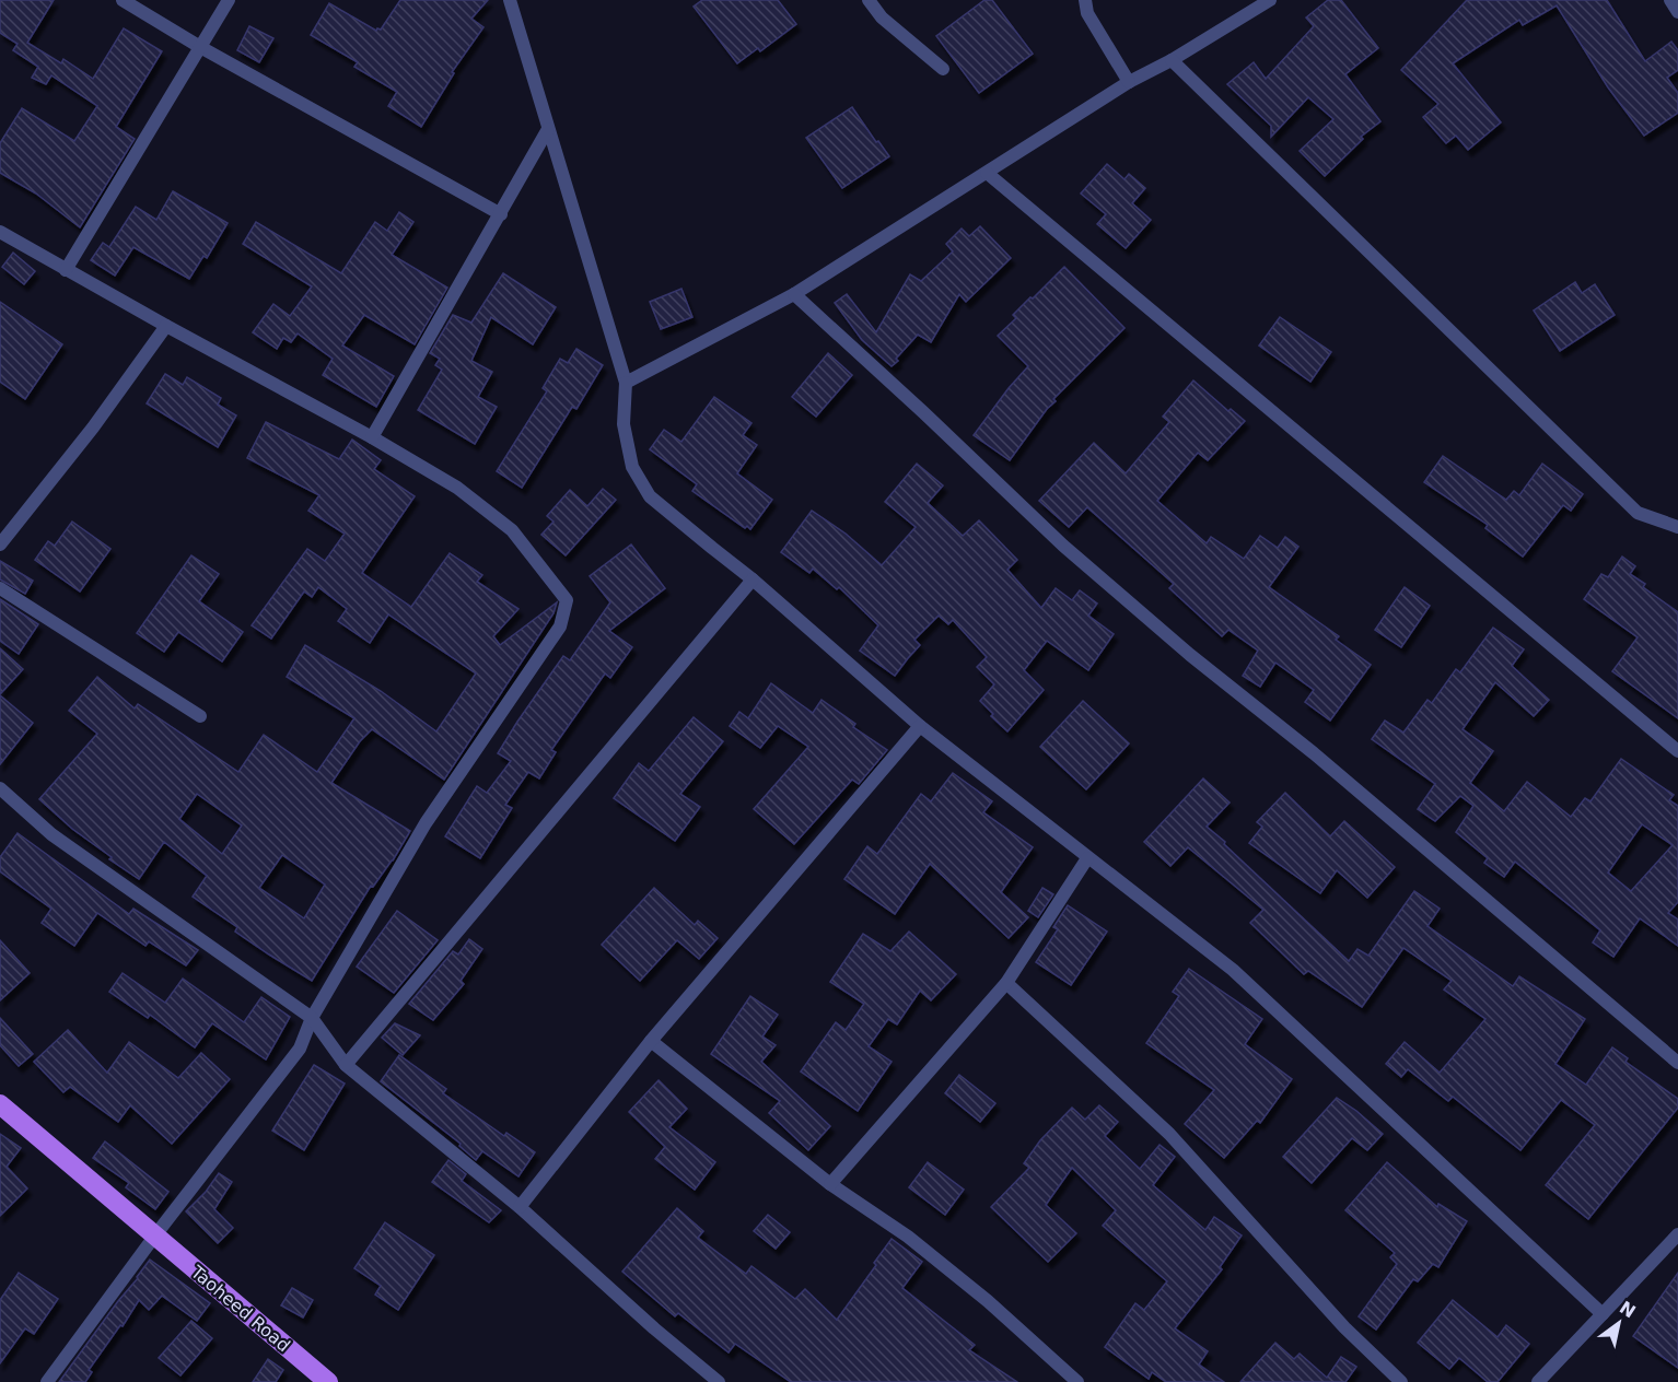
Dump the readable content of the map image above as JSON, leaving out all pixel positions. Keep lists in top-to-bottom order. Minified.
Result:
{"streets":{"main road":["Taoheed Road"]},"north":"top right"}
